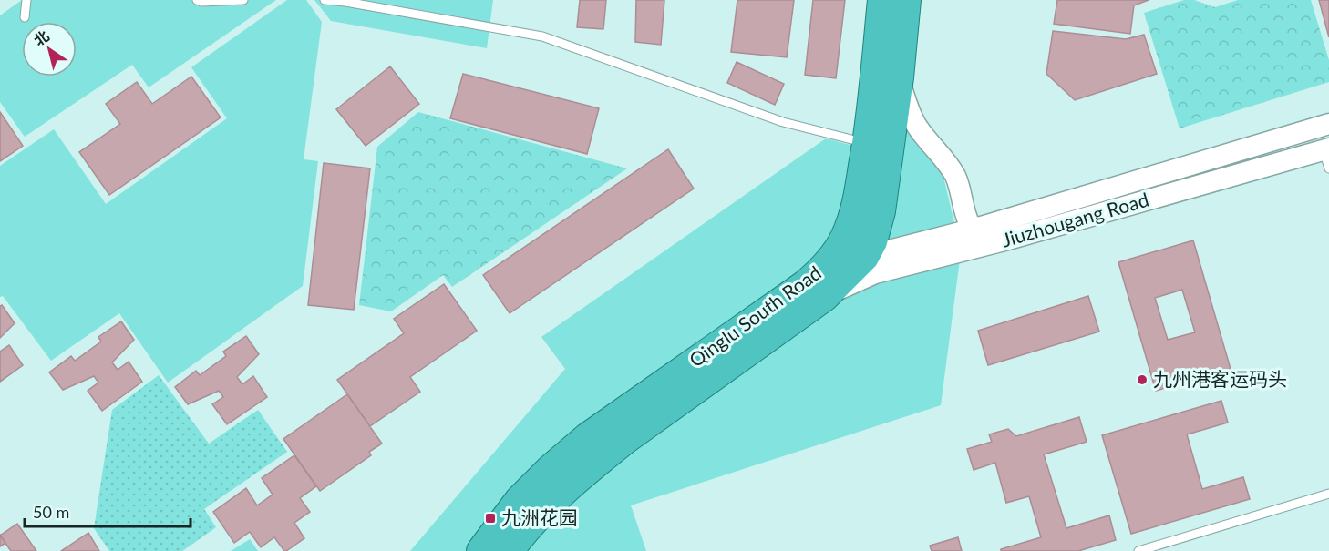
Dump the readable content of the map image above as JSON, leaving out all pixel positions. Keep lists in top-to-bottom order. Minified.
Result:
{"streets":{"highway":["Qinglu South Road"],"street":["Jiuzhougang Road"]},"crossings":[["Jiuzhougang Road","Qinglu South Road"]],"places":{"other":["九州港客运码头"],"transit":["九洲花园"]},"scale_bar":"50 m","north":"top left"}
